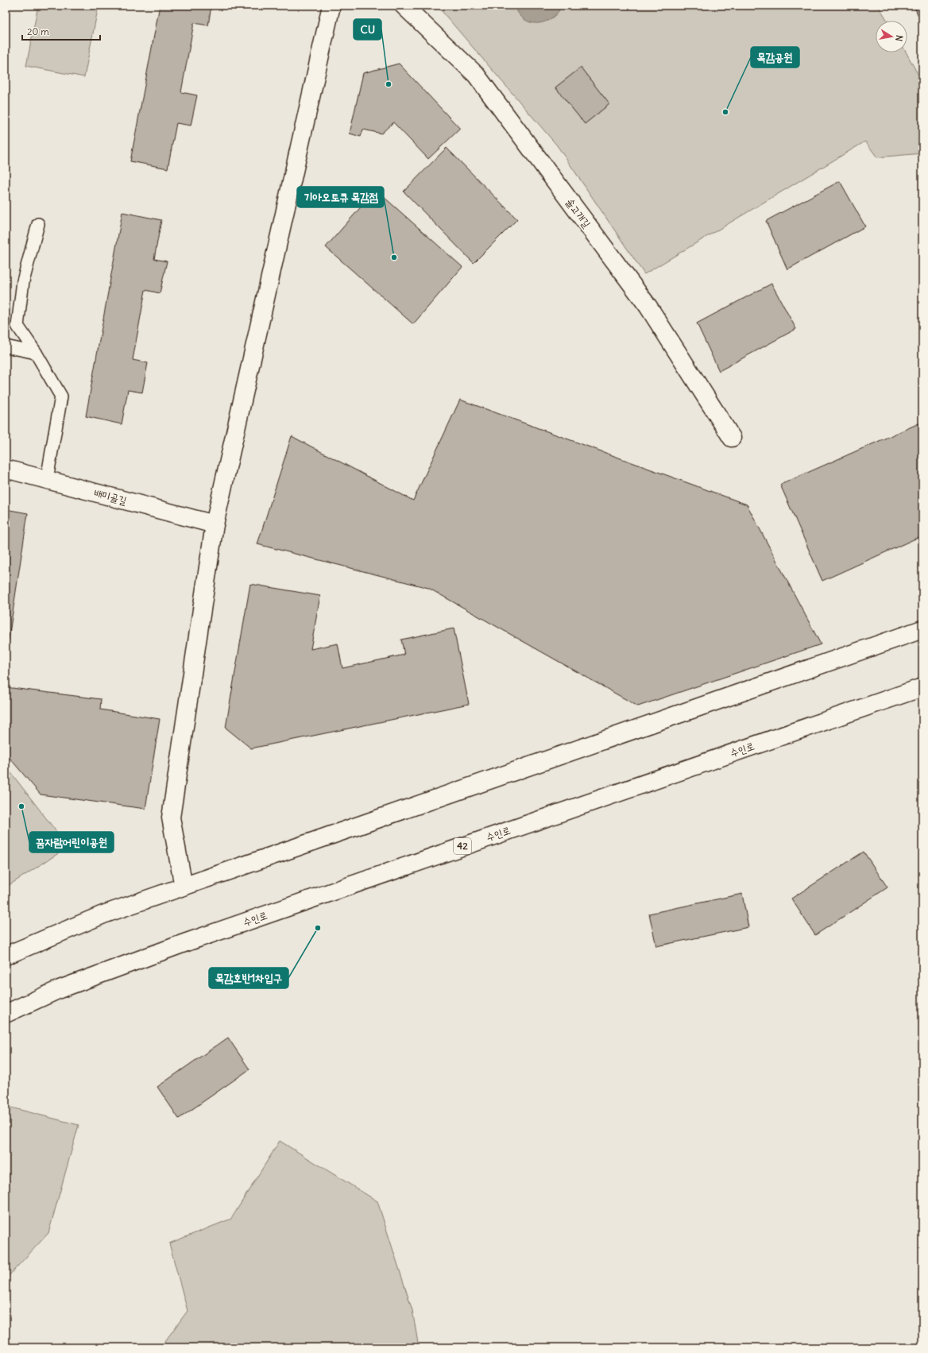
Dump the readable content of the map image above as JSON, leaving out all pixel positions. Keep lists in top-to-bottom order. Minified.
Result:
{"streets":{"main road":["솔고개길","배미골길","수인로","42"]},"places":["CU","목감공원","기아오토큐 목감점","꿈자람어린이공원","목감호반1차입구"],"scale_bar":"20 m","north":"right"}
